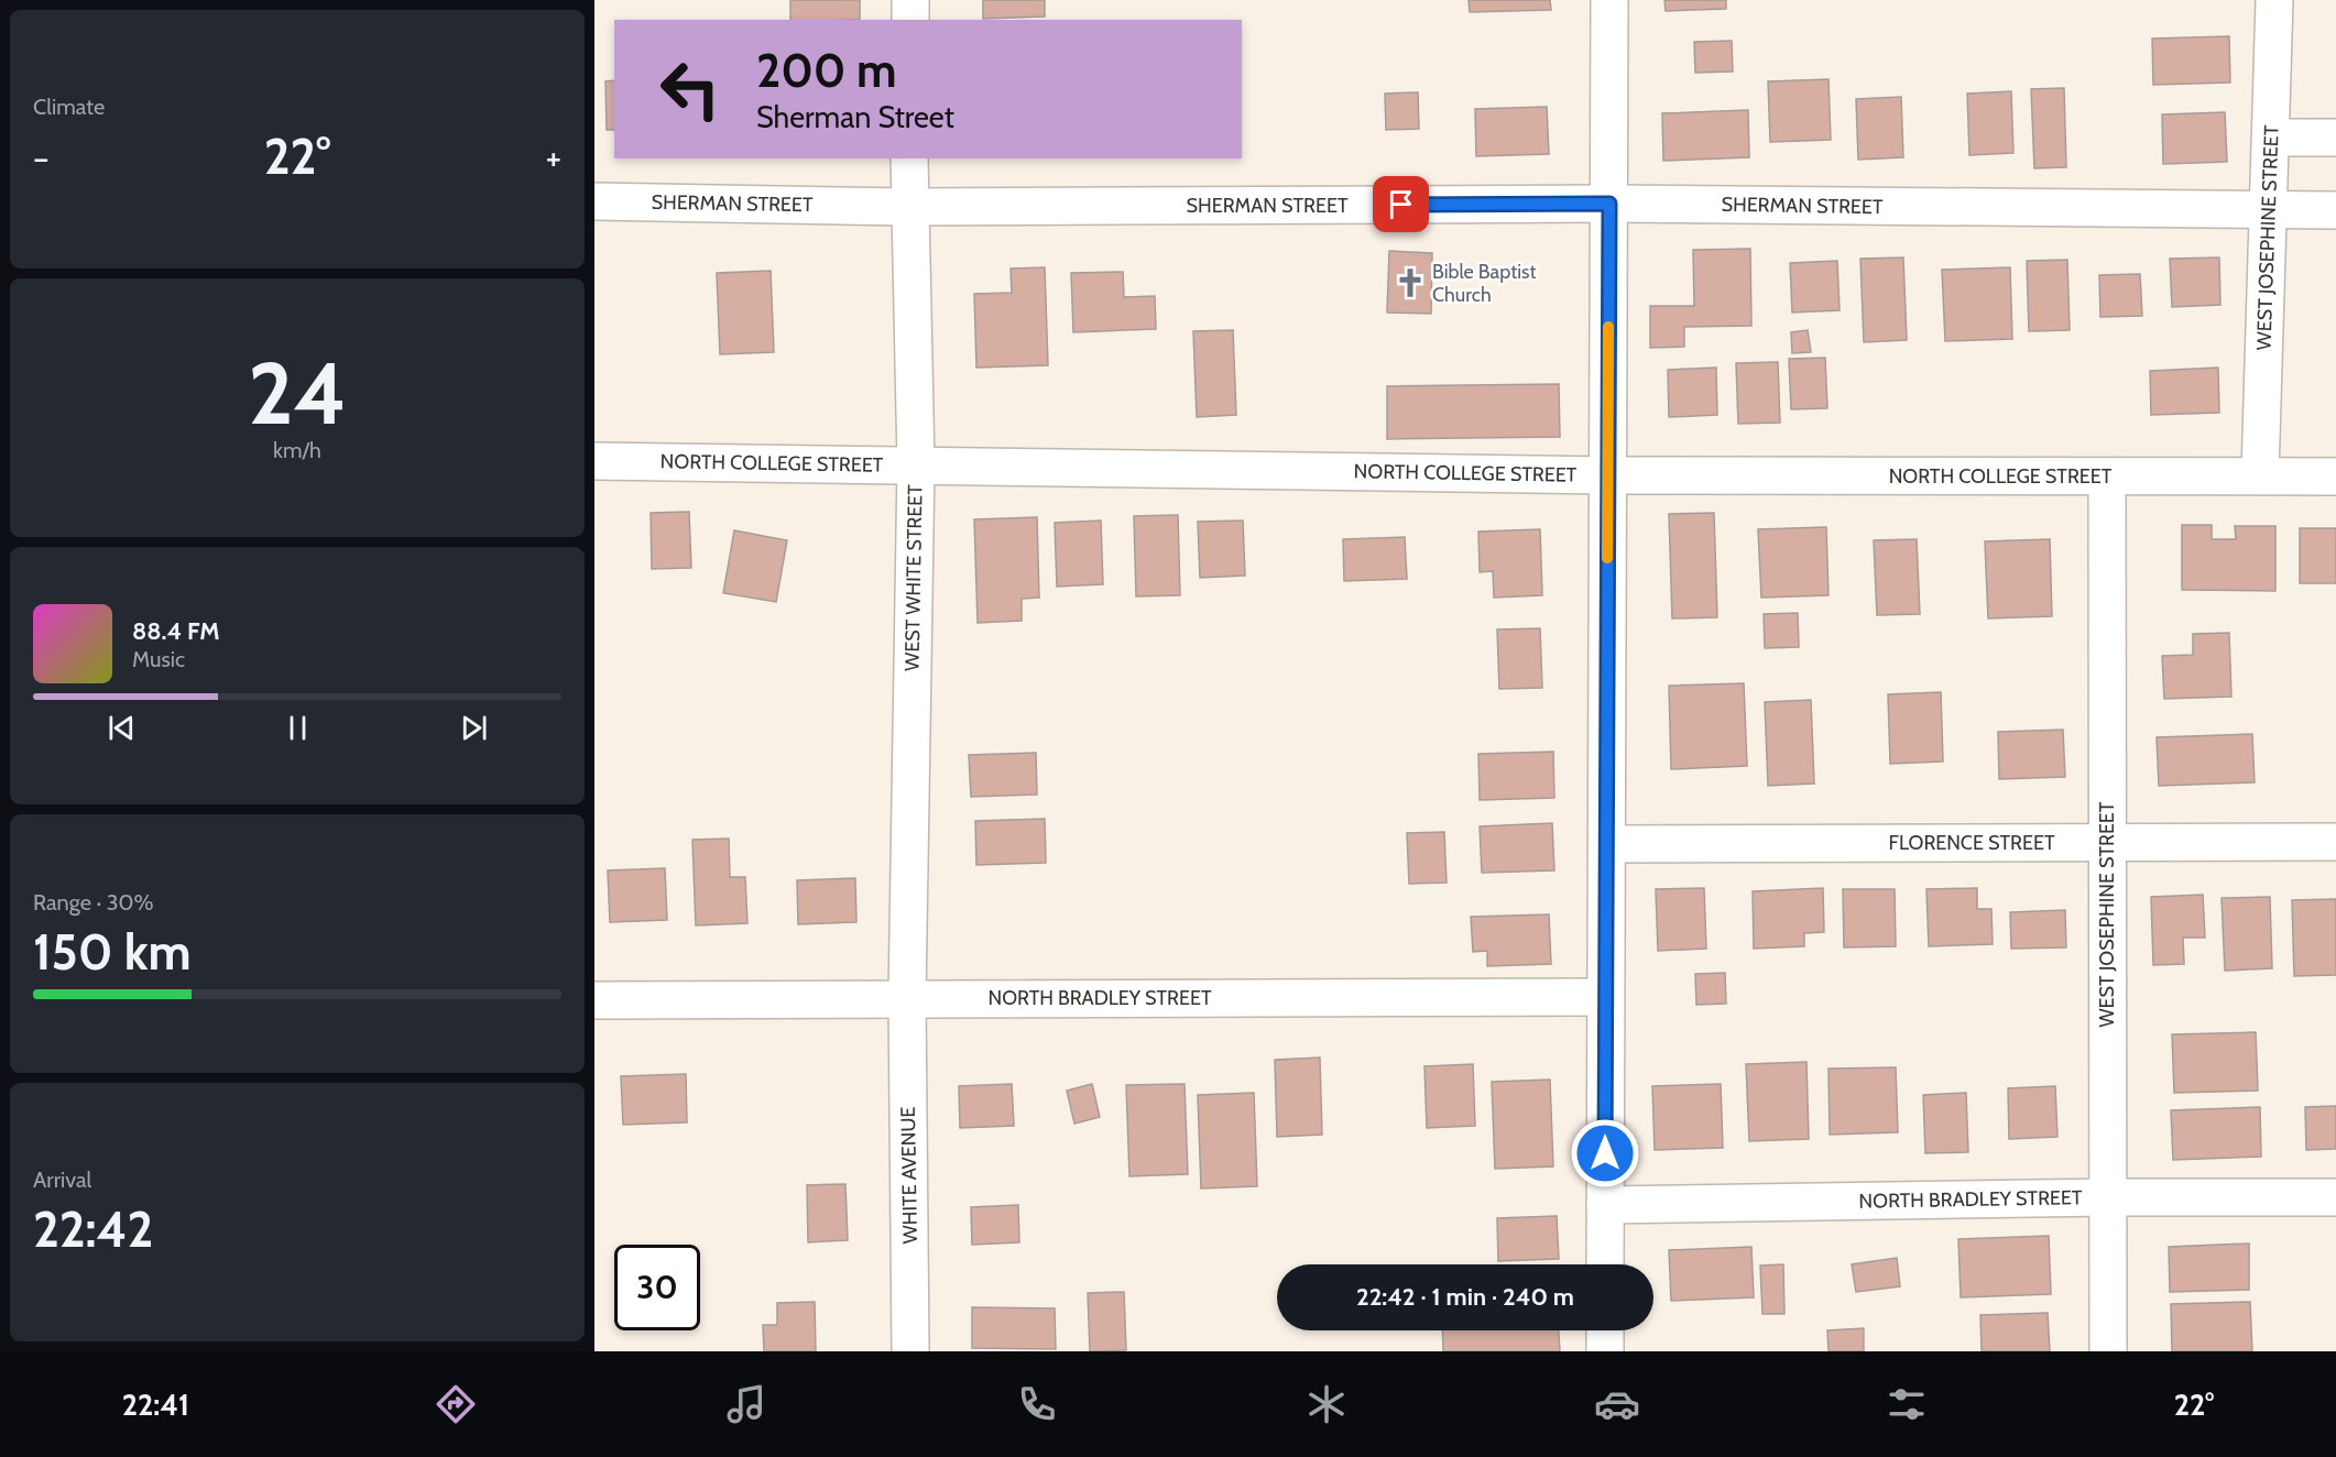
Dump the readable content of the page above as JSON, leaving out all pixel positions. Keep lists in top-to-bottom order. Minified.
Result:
{"streets":{"street":["SHERMAN STREET","WEST JOSEPHINE STREET","NORTH COLLEGE STREET","WEST WHITE STREET","FLORENCE STREET","NORTH BRADLEY STREET","WHITE AVENUE"]},"crossings":[["SHERMAN STREET","WEST JOSEPHINE STREET"],["SHERMAN STREET","WEST WHITE STREET"],["WEST JOSEPHINE STREET","NORTH COLLEGE STREET"],["WEST JOSEPHINE STREET","FLORENCE STREET"],["WEST JOSEPHINE STREET","NORTH BRADLEY STREET"],["NORTH COLLEGE STREET","WEST WHITE STREET"],["WEST WHITE STREET","NORTH BRADLEY STREET"],["WEST WHITE STREET","WHITE AVENUE"],["NORTH BRADLEY STREET","WHITE AVENUE"]],"places":{"church":["Bible Baptist Church"]},"page":{"tile":["Climate",["24","km/h"],["Range · 30%","150 km"],["Arrival","22:42"]],"turn":["200 m","Sherman Street"],"heat":["−","22°","+"],"song":["88.4 FM","Music"],"limit":"30","trip":"22:42 · 1 min · 240 m","tabs":["22:41","22°"]}}
